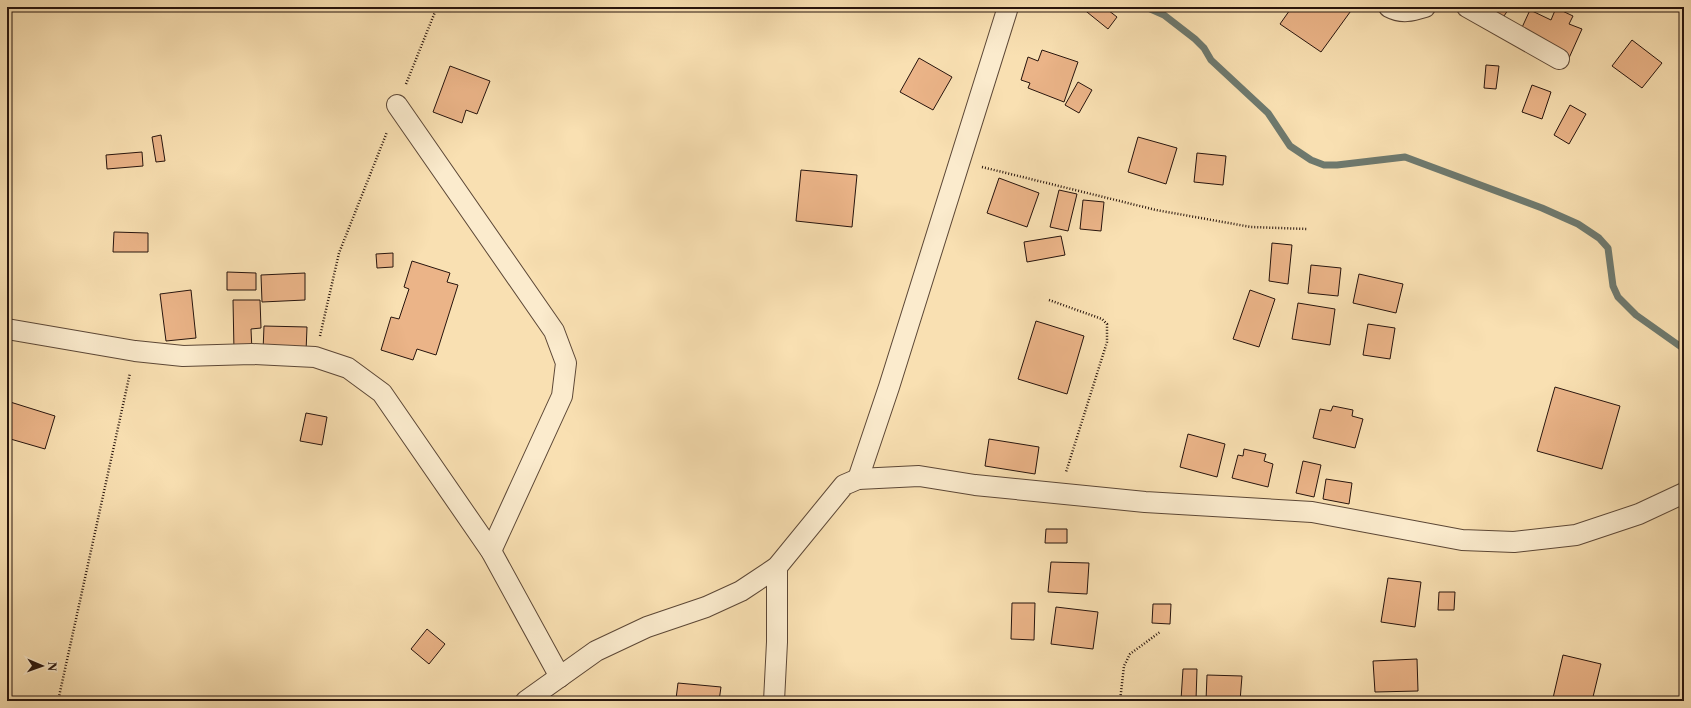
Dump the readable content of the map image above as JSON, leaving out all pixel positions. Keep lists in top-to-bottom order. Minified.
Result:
{"north":"right"}
